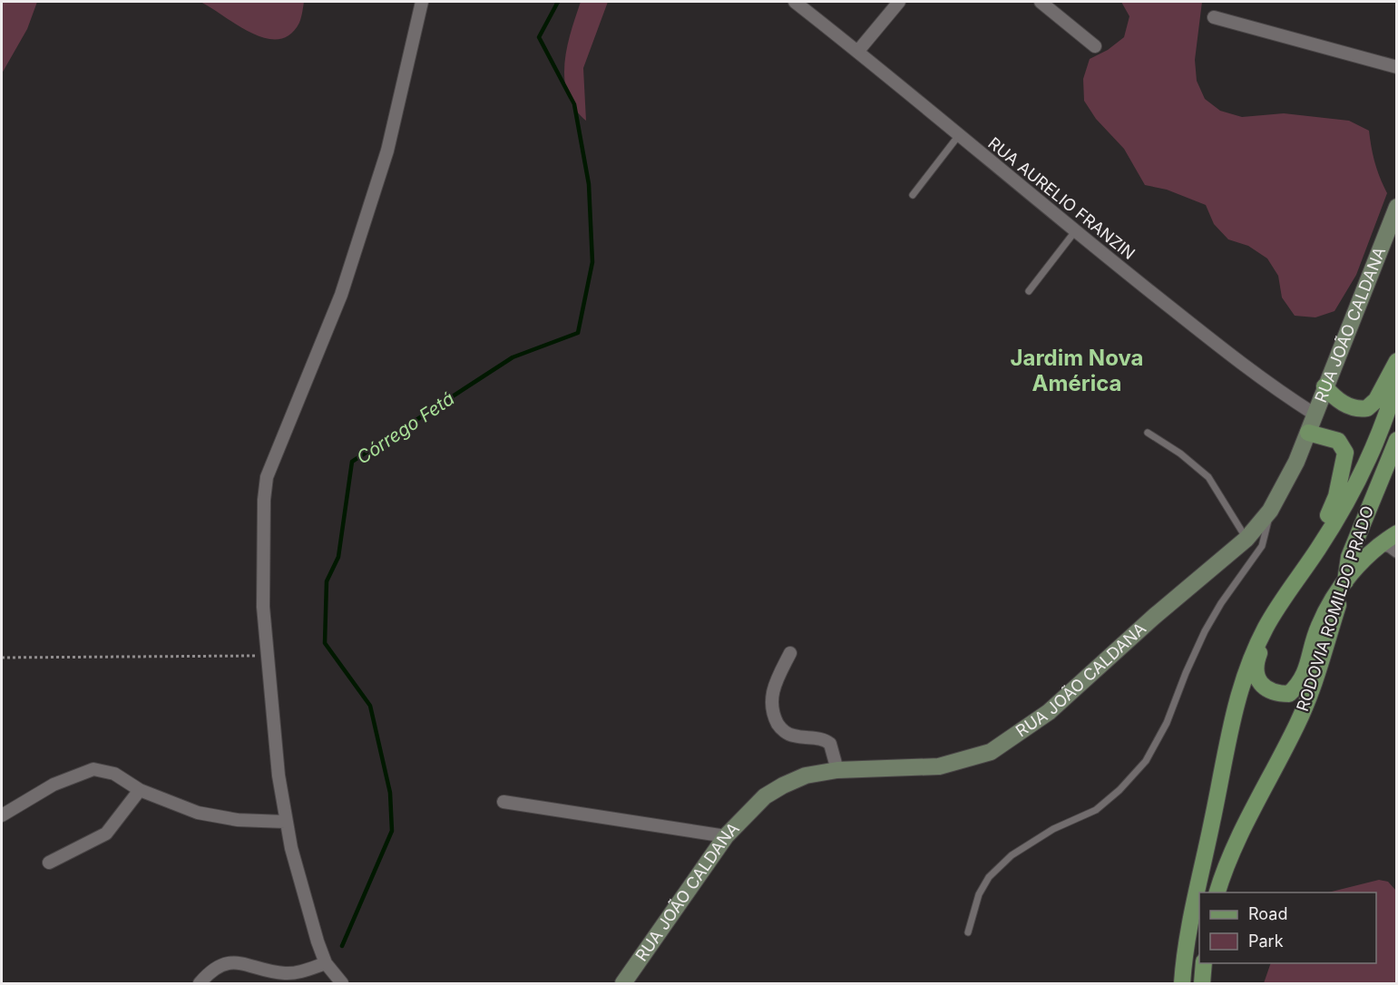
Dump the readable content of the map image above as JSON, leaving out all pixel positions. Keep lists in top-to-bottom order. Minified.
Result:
{"streets":{"main road":["RODOVIA ROMILDO PRADO"],"street":["RUA AURELIO FRANZIN","RUA JOÃO CALDANA"]},"crossings":[["RUA AURELIO FRANZIN","RUA JOÃO CALDANA"]],"districts":["Jardim Nova América"],"water":["Córrego Fetá"],"legend":["Road","Park"]}
